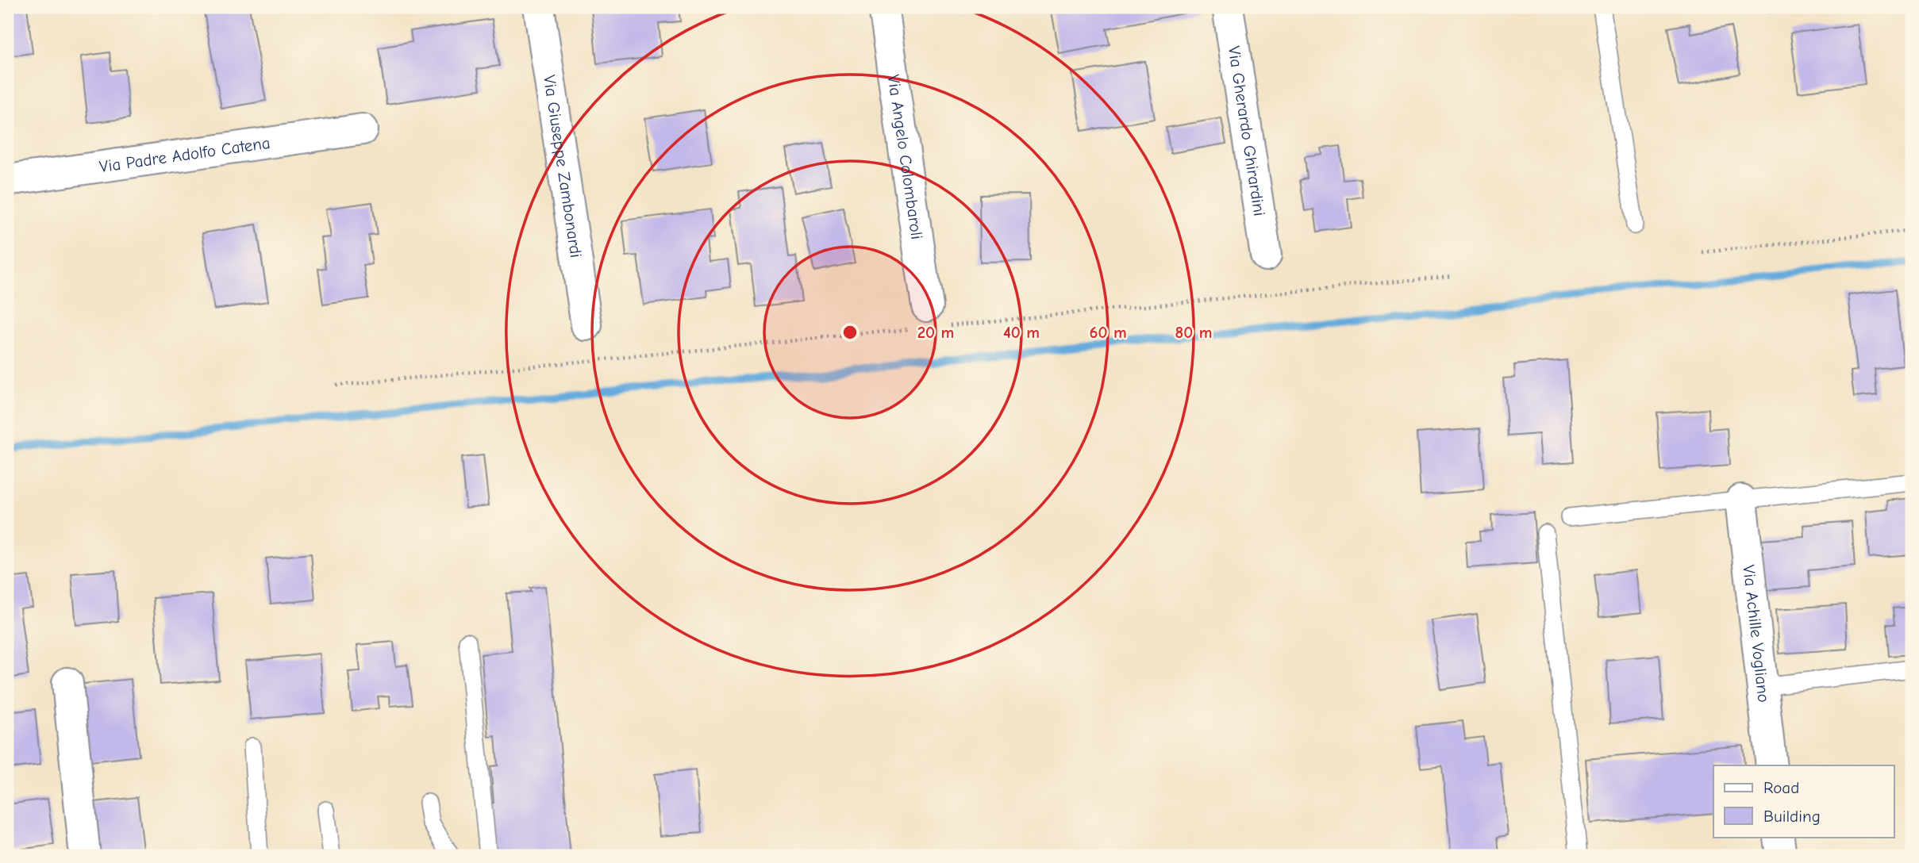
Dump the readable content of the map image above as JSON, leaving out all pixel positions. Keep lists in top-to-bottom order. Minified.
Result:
{"streets":{"street":["Via Gherardo Ghirardini","Via Padre Adolfo Catena","Via Angelo Colombaroli","Via Giuseppe Zambonardi","Via Achille Vogliano"]},"legend":["Road","Building"],"rings":["20 m","40 m","60 m","80 m"]}
